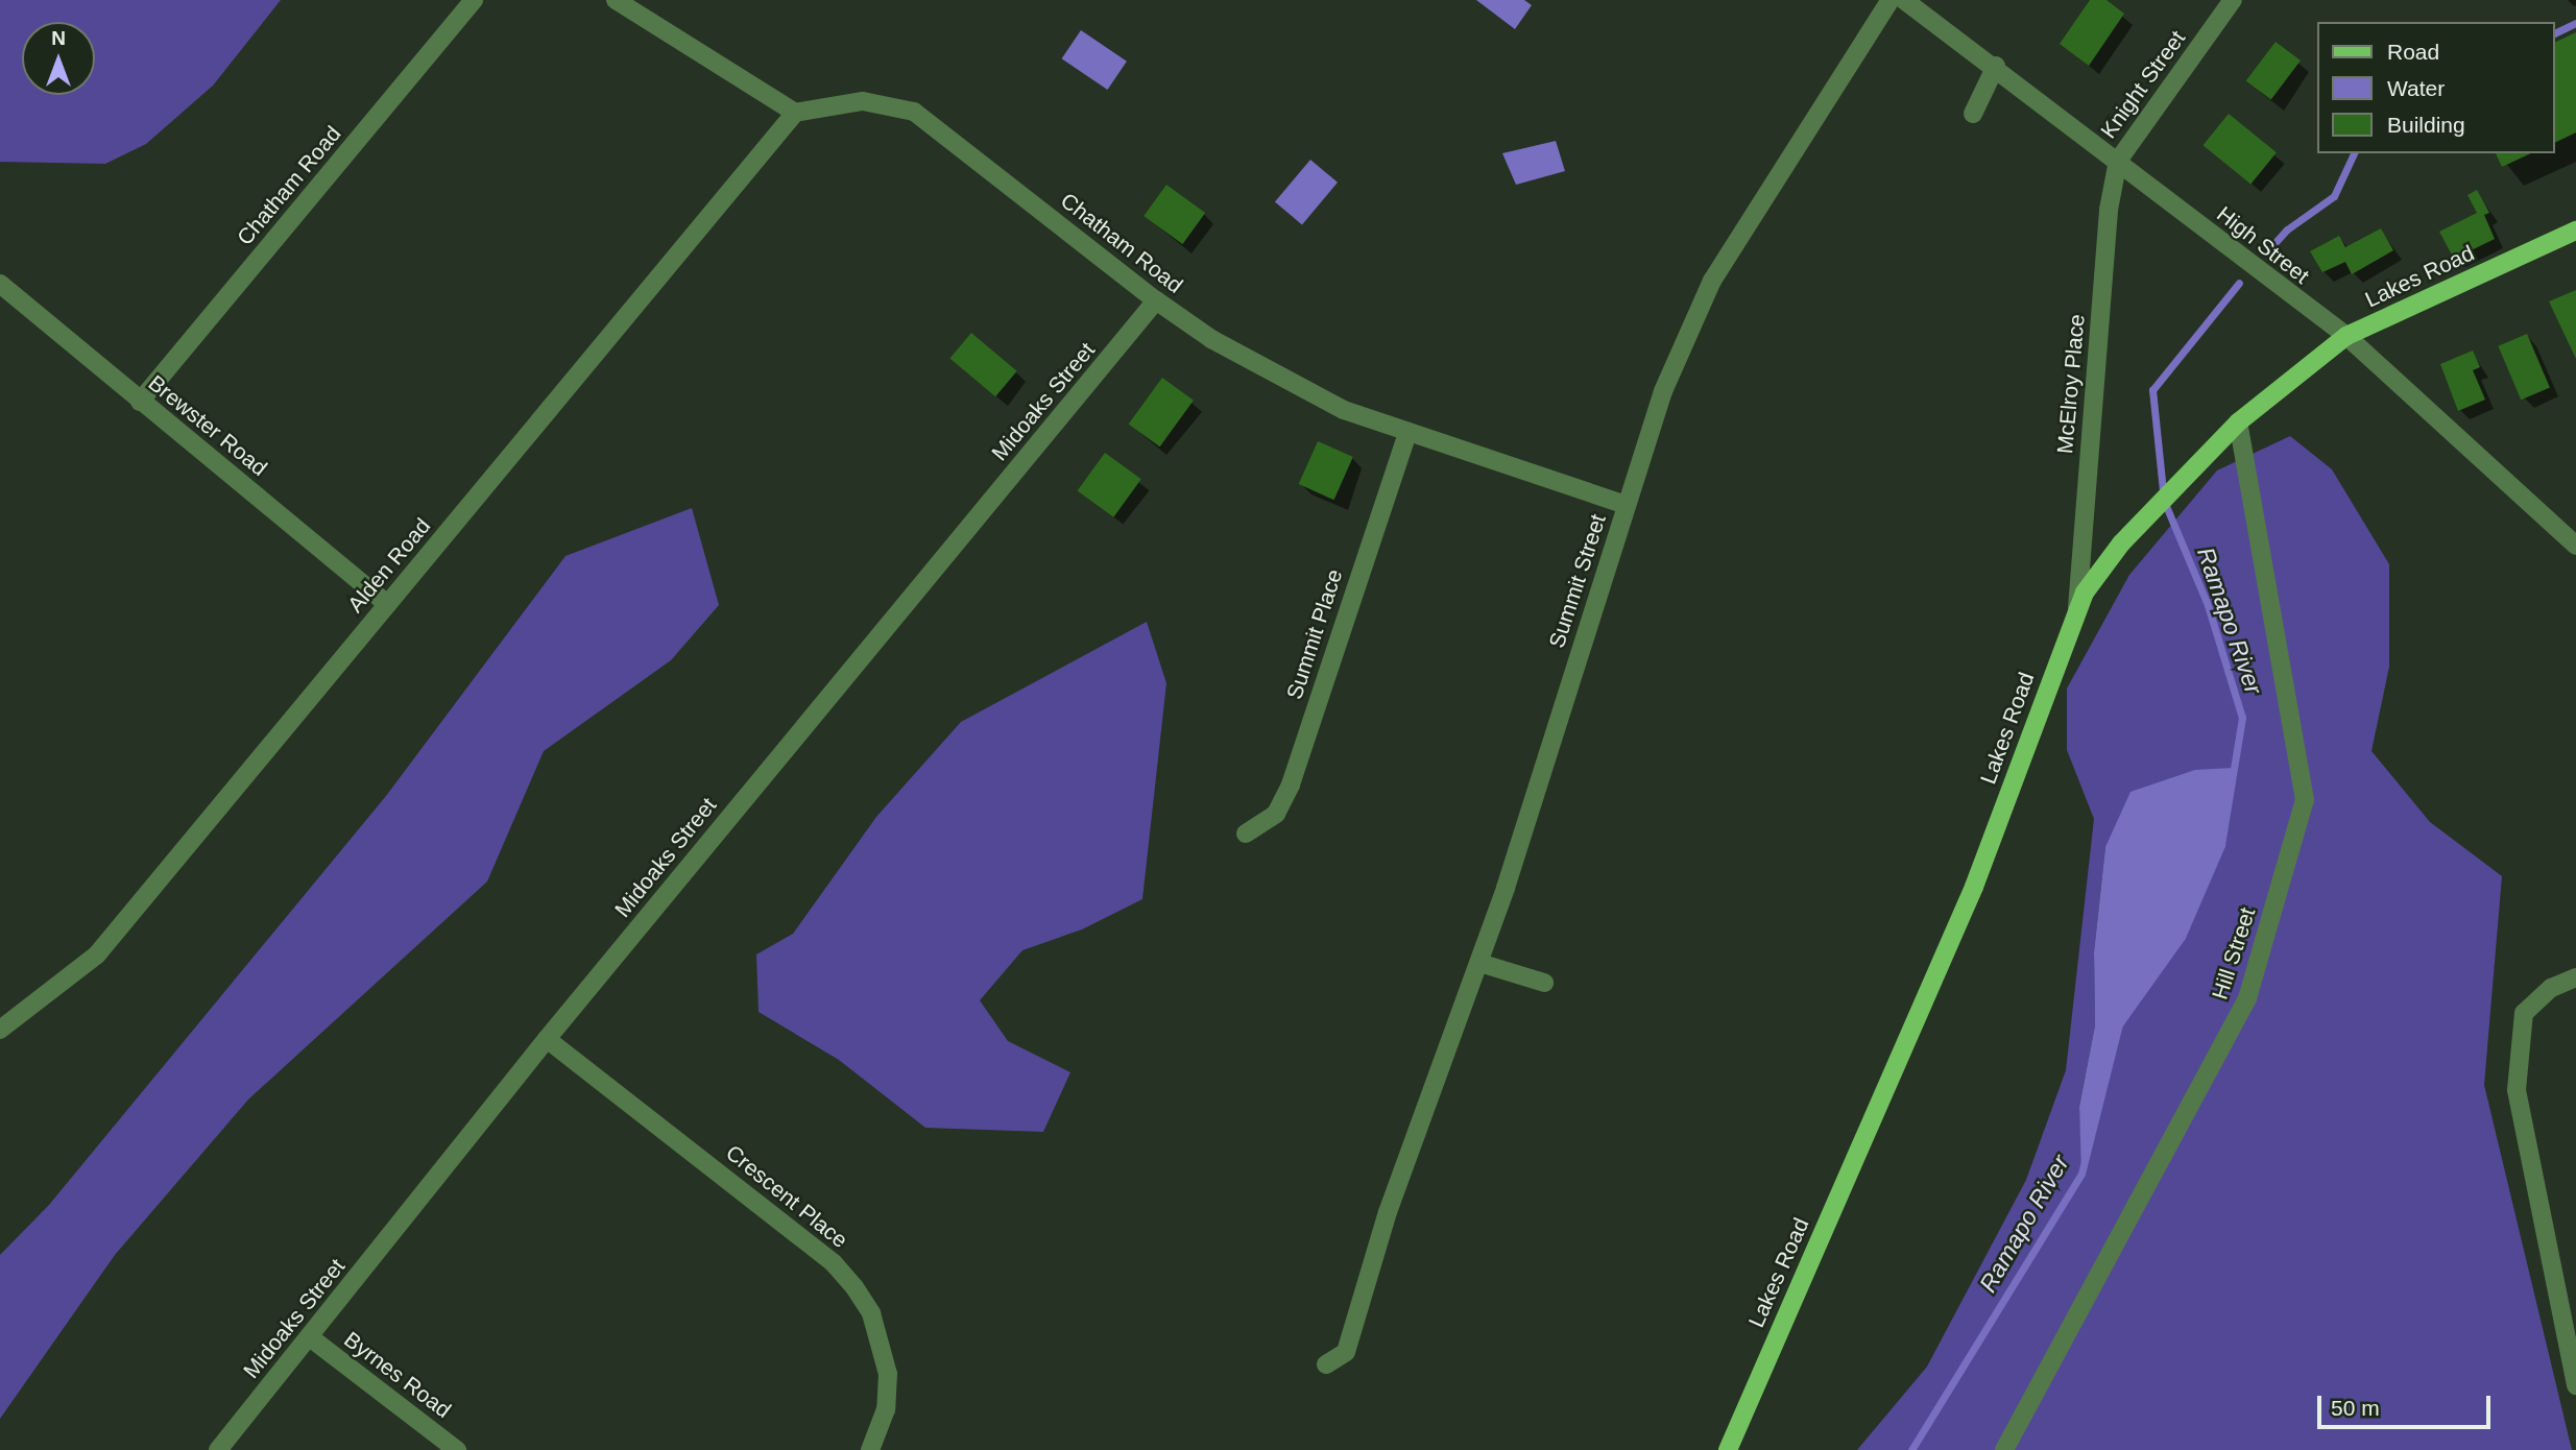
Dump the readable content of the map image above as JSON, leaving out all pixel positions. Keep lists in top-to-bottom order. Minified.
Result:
{"streets":{"main road":["Lakes Road"],"street":["Knight Street","Chatham Road","High Street","McElroy Place","Midoaks Street","Brewster Road","Alden Road","Summit Street","Summit Place","Hill Street","Crescent Place","Byrnes Road"]},"crossings":[["Knight Street","High Street"],["Knight Street","McElroy Place"],["Chatham Road","Midoaks Street"],["Chatham Road","Brewster Road"],["Chatham Road","Alden Road"],["Chatham Road","Summit Street"],["Chatham Road","Summit Place"],["High Street","Lakes Road"],["High Street","McElroy Place"],["Lakes Road","McElroy Place"],["Lakes Road","Hill Street"],["Midoaks Street","Crescent Place"],["Midoaks Street","Byrnes Road"],["Brewster Road","Alden Road"]],"water":["Ramapo River"],"legend":["Road","Water","Building"],"scale_bar":"50 m","north":"top"}
